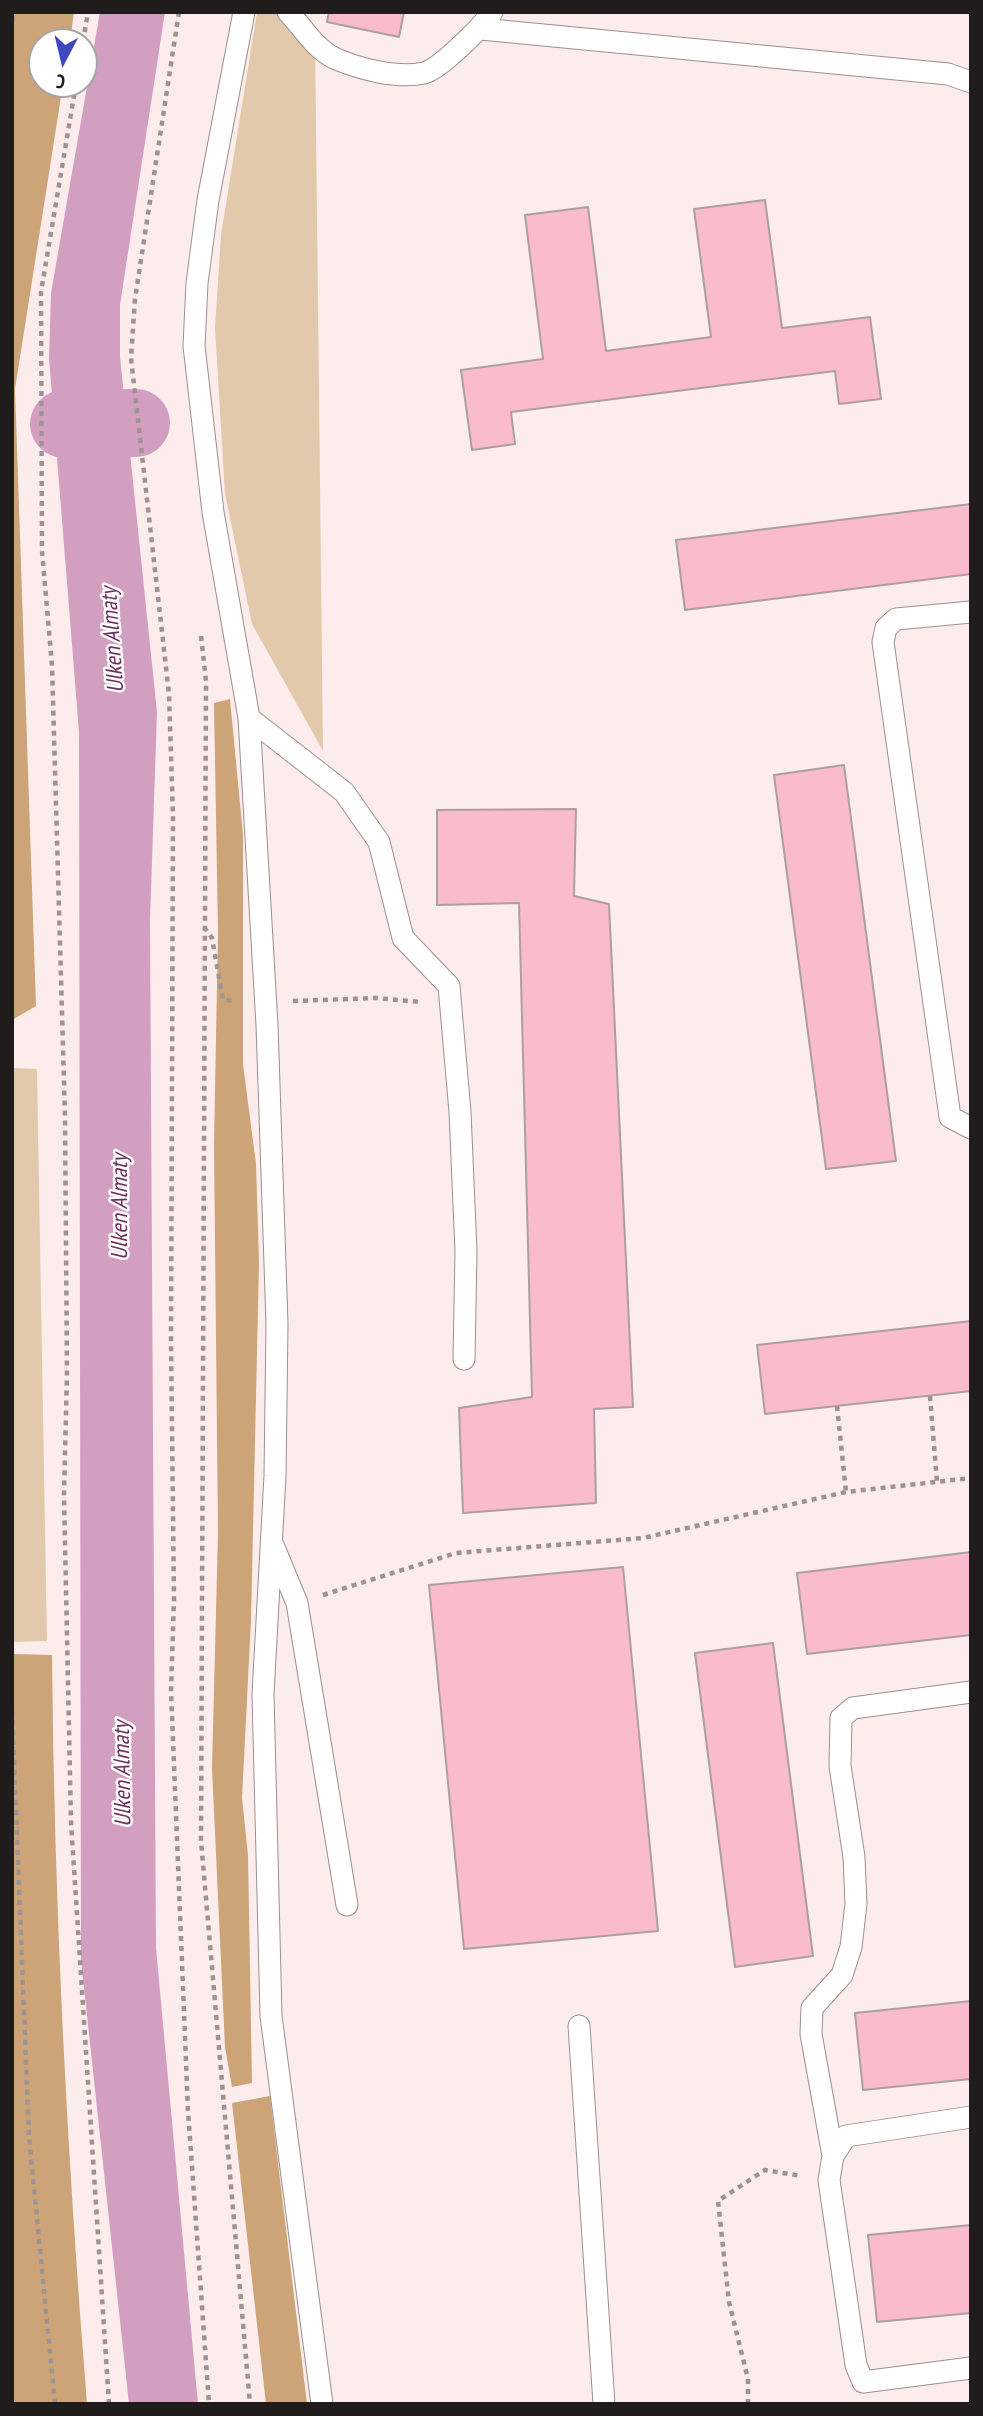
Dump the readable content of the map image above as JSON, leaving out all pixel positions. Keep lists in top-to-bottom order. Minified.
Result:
{"water":["Ulken Almaty"],"north":"bottom"}
